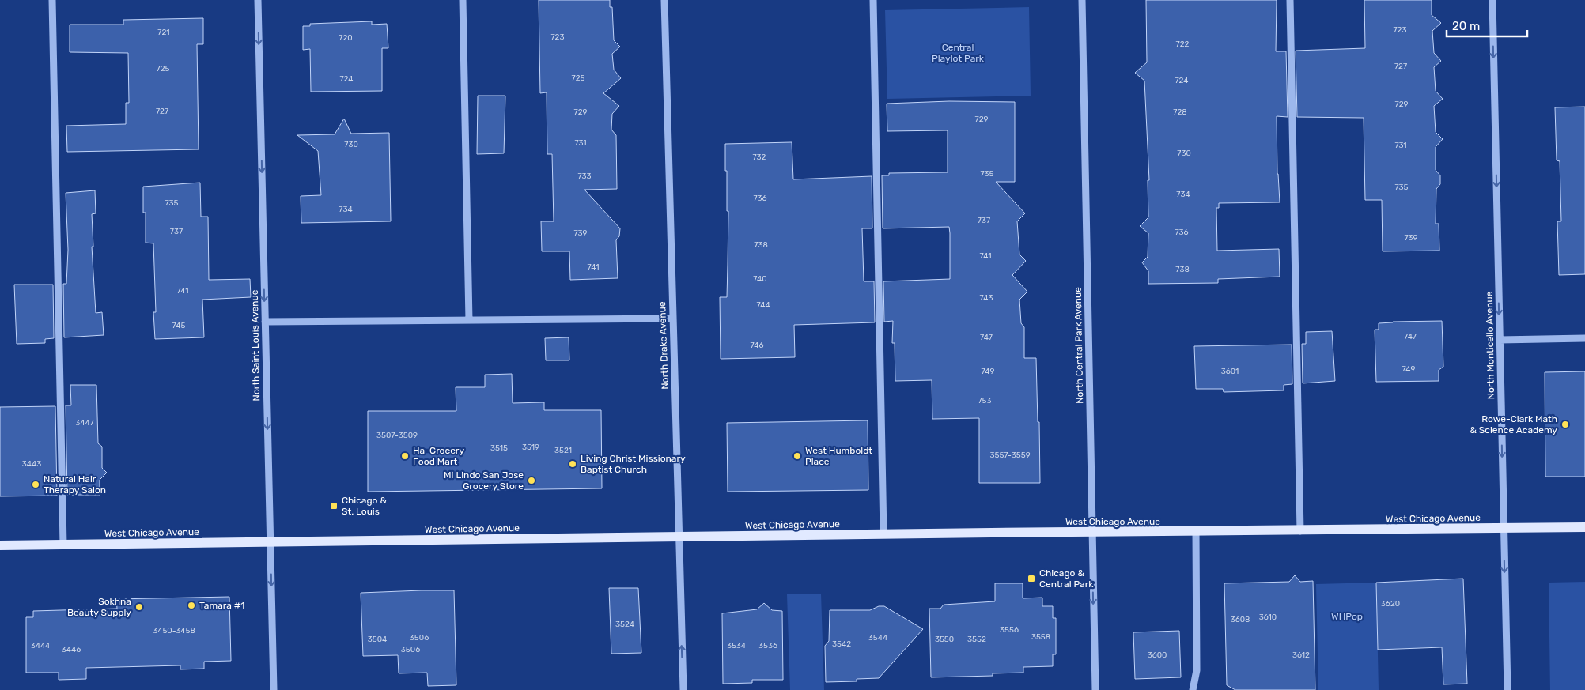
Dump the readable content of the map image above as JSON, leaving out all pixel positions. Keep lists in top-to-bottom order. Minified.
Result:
{"streets":{"main road":["West Chicago Avenue"],"street":["North Saint Louis Avenue","North Drake Avenue","North Central Park Avenue","North Monticello Avenue"]},"crossings":[["North Saint Louis Avenue","West Chicago Avenue"],["North Drake Avenue","West Chicago Avenue"],["North Central Park Avenue","West Chicago Avenue"],["North Monticello Avenue","West Chicago Avenue"]],"one_way":["North Saint Louis Avenue","North Monticello Avenue"],"parks":["Central Playlot Park","WHPop"],"places":{"other":["Rowe-Clark Math & Science Academy","Ha-Grocery Food Mart","West Humboldt Place","Living Christ Missionary Baptist Church","Mi Lindo San Jose Grocery Store","Natural Hair Therapy Salon","Tamara #1","Sokhna Beauty Supply"],"transit":["Chicago & St. Louis","Chicago & Central Park"]},"house_numbers":["723","721","723","720","722","727","725","725","724","724","729","727","729","728","729","731","730","731","730","732","735","733","735","734","736","735","734","737","737","736","739","739","738","741","741","738","740","741","743","744","745","747","747","746","749","749","3601","753","3447","3507-3509","3519","3515","3521","3557-3559","3443","3620","3610","3608","3524","3556","3450-3458","3558","3506","3544","3504","3550","3552","3542","3444","3534","3536","3446","3506","3600","3612"],"scale_bar":"20 m"}
